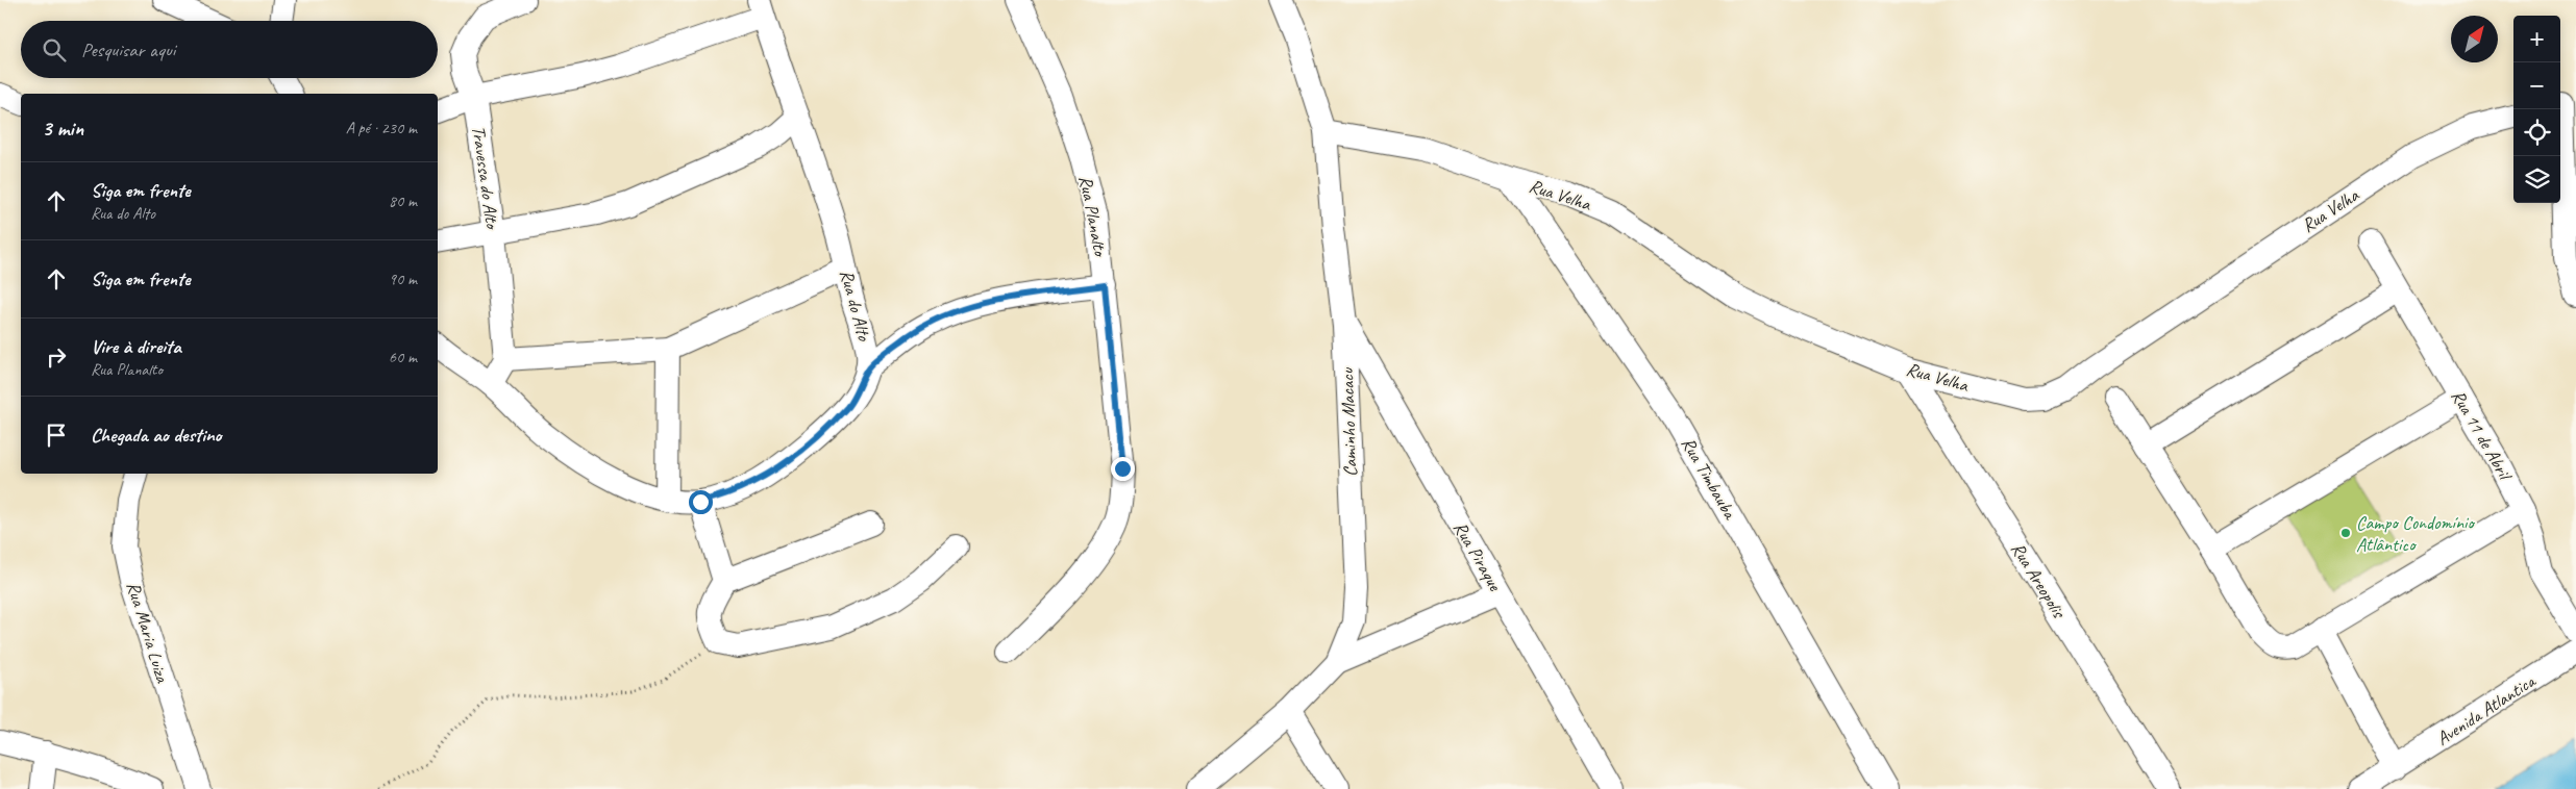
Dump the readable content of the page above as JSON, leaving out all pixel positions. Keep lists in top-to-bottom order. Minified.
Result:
{"streets":{"street":["Travessa do Alto","Rua Velha","Rua Planalto","Rua do Alto","Caminho Macacu","Rua 11 de Abril","Rua Timbauba","Rua Piraque","Rua Areopolis","Rua Maria Luiza","Avenida Atlantica"]},"crossings":[["Rua Velha","Caminho Macacu"],["Rua Velha","Rua Timbauba"],["Rua Velha","Rua Areopolis"],["Caminho Macacu","Rua Piraque"]],"places":["Campo Condomínio Atlântico"],"north":"top right","page":{"map_buttons":["+","−"],"search":"Pesquisar aqui","heading":["3 min","A pé · 230 m"],"list":[["Siga em frente","Rua do Alto","80 m"],["Siga em frente","90 m"],["Vire à direita","Rua Planalto","60 m"],"Chegada ao destino"]}}
